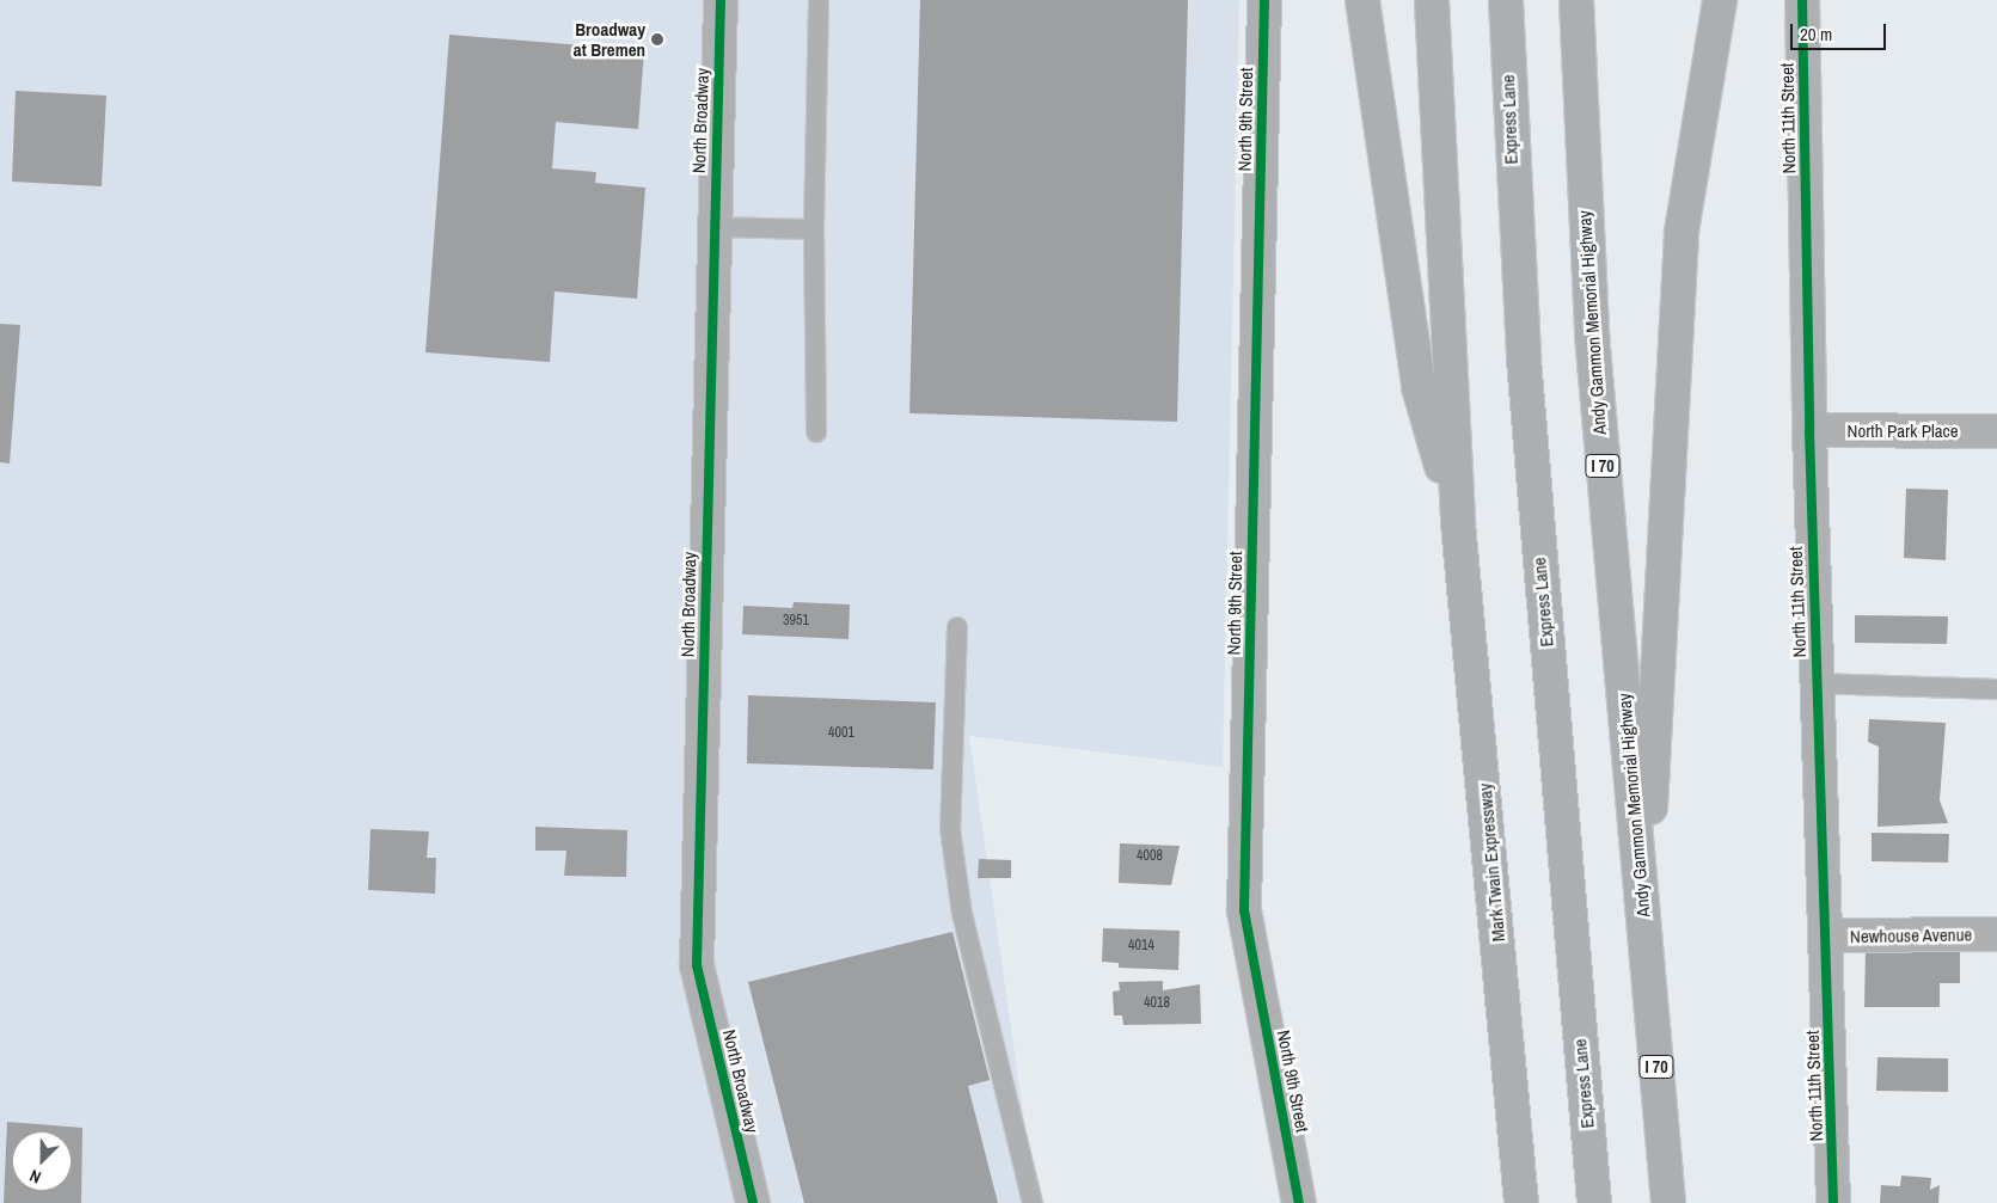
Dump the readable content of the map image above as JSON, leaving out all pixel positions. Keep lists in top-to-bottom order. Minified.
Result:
{"streets":{"highway":["Express Lane","Andy Gammon Memorial Highway","I 70","Mark Twain Expressway"],"street":["North 11th Street","North 9th Street","North Broadway","North Park Place","Newhouse Avenue"]},"crossings":[["North 11th Street","North Park Place"],["North 11th Street","Newhouse Avenue"],["Andy Gammon Memorial Highway","I 70"]],"places":["Broadway at Bremen"],"house_numbers":["3951","4001","4008","4014","4018"],"scale_bar":"20 m","north":"bottom left"}
